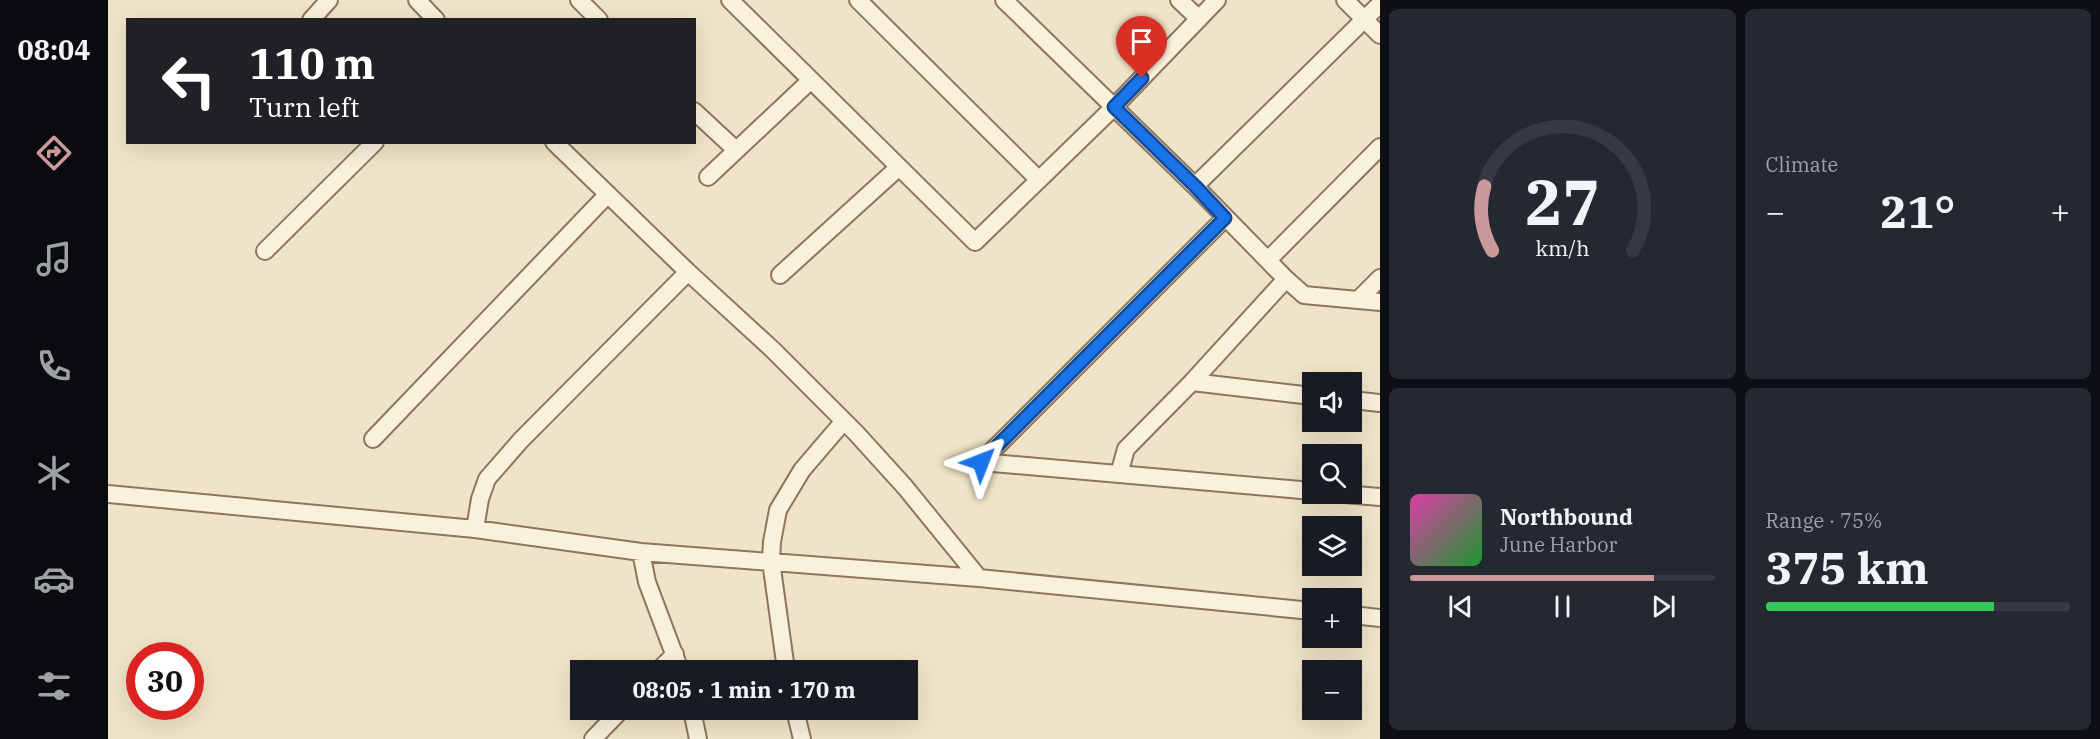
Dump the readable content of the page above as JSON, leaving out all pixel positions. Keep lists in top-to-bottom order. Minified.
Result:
{"page":{"tabs":"08:04","tile":["Climate",["Range · 75%","375 km"]],"turn":["110 m","Turn left"],"heat":["−","21°","+"],"map_buttons":["+","−"],"song":["Northbound","June Harbor"],"limit":"30","trip":"08:05 · 1 min · 170 m","gauge":["27","km/h"]}}
